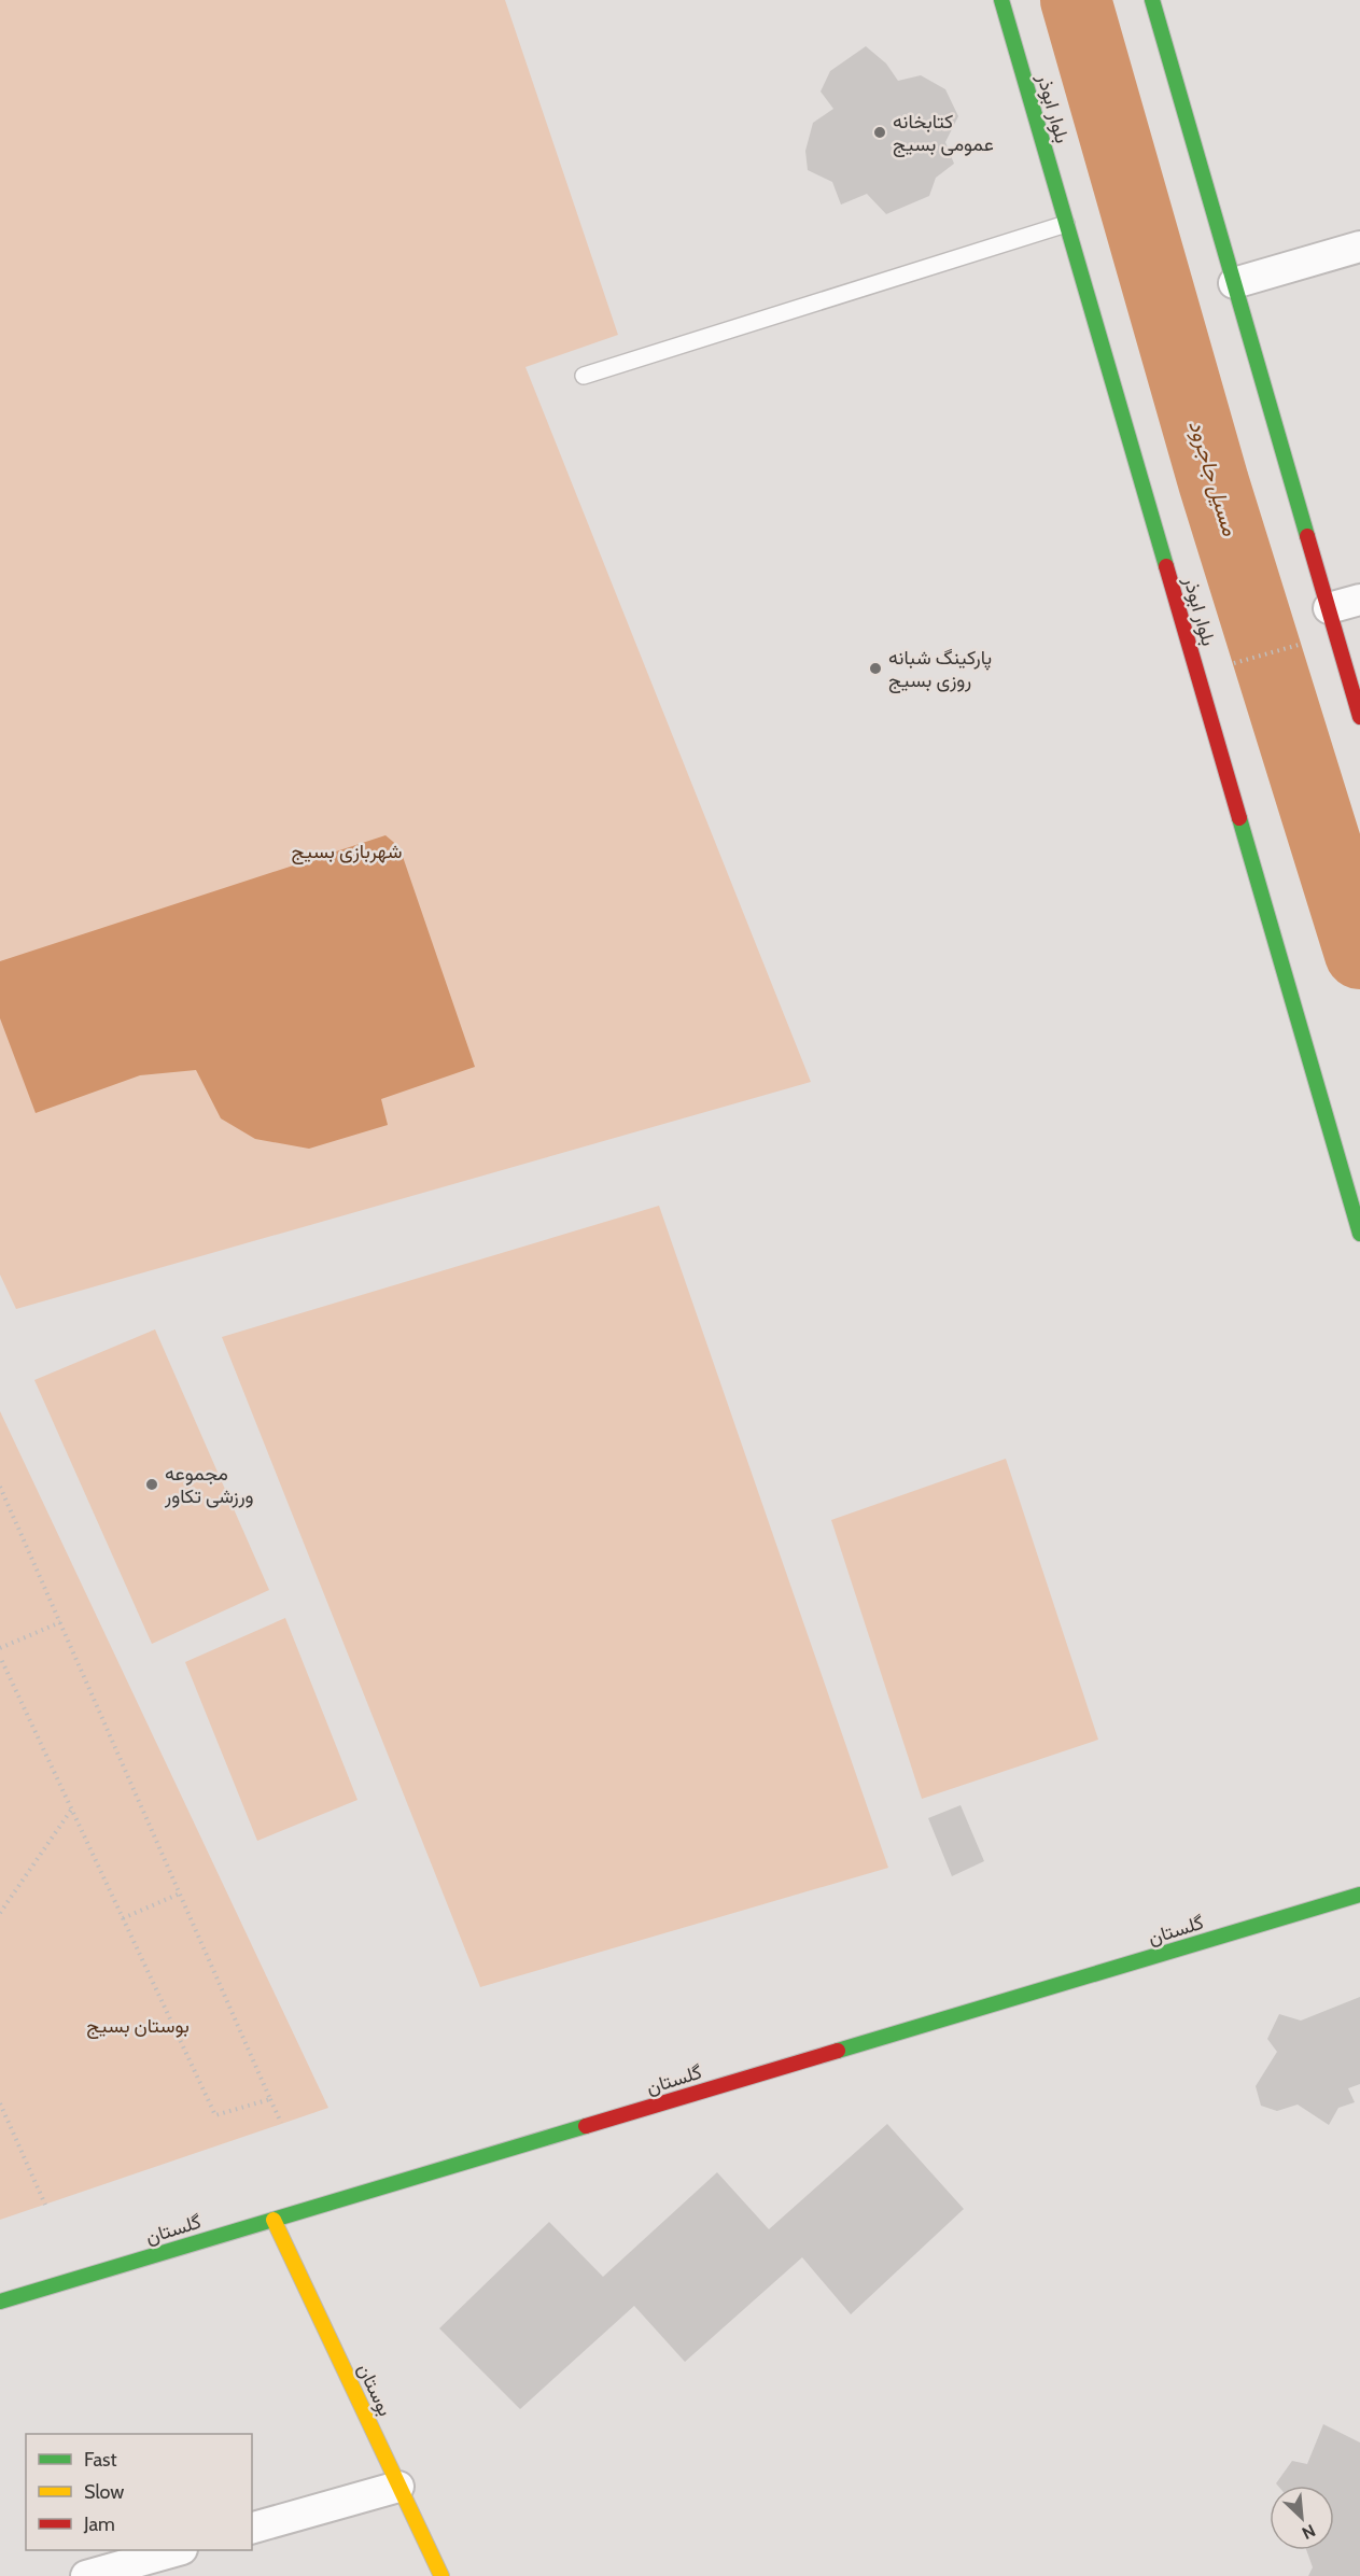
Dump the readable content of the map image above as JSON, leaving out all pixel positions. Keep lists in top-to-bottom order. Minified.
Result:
{"streets":{"main road":["بلوار ابوذر","گلستان","بوستان"]},"crossings":[["گلستان","بوستان"]],"water":["مسیل جاجرود"],"parks":["شهربازی بسیج","بوستان بسیج"],"places":["کتابخانه عمومی بسیج","پارکینگ شبانه روزی بسیج","مجموعه ورزشی تکاور"],"legend":["Fast","Slow","Jam"],"north":"bottom right"}
